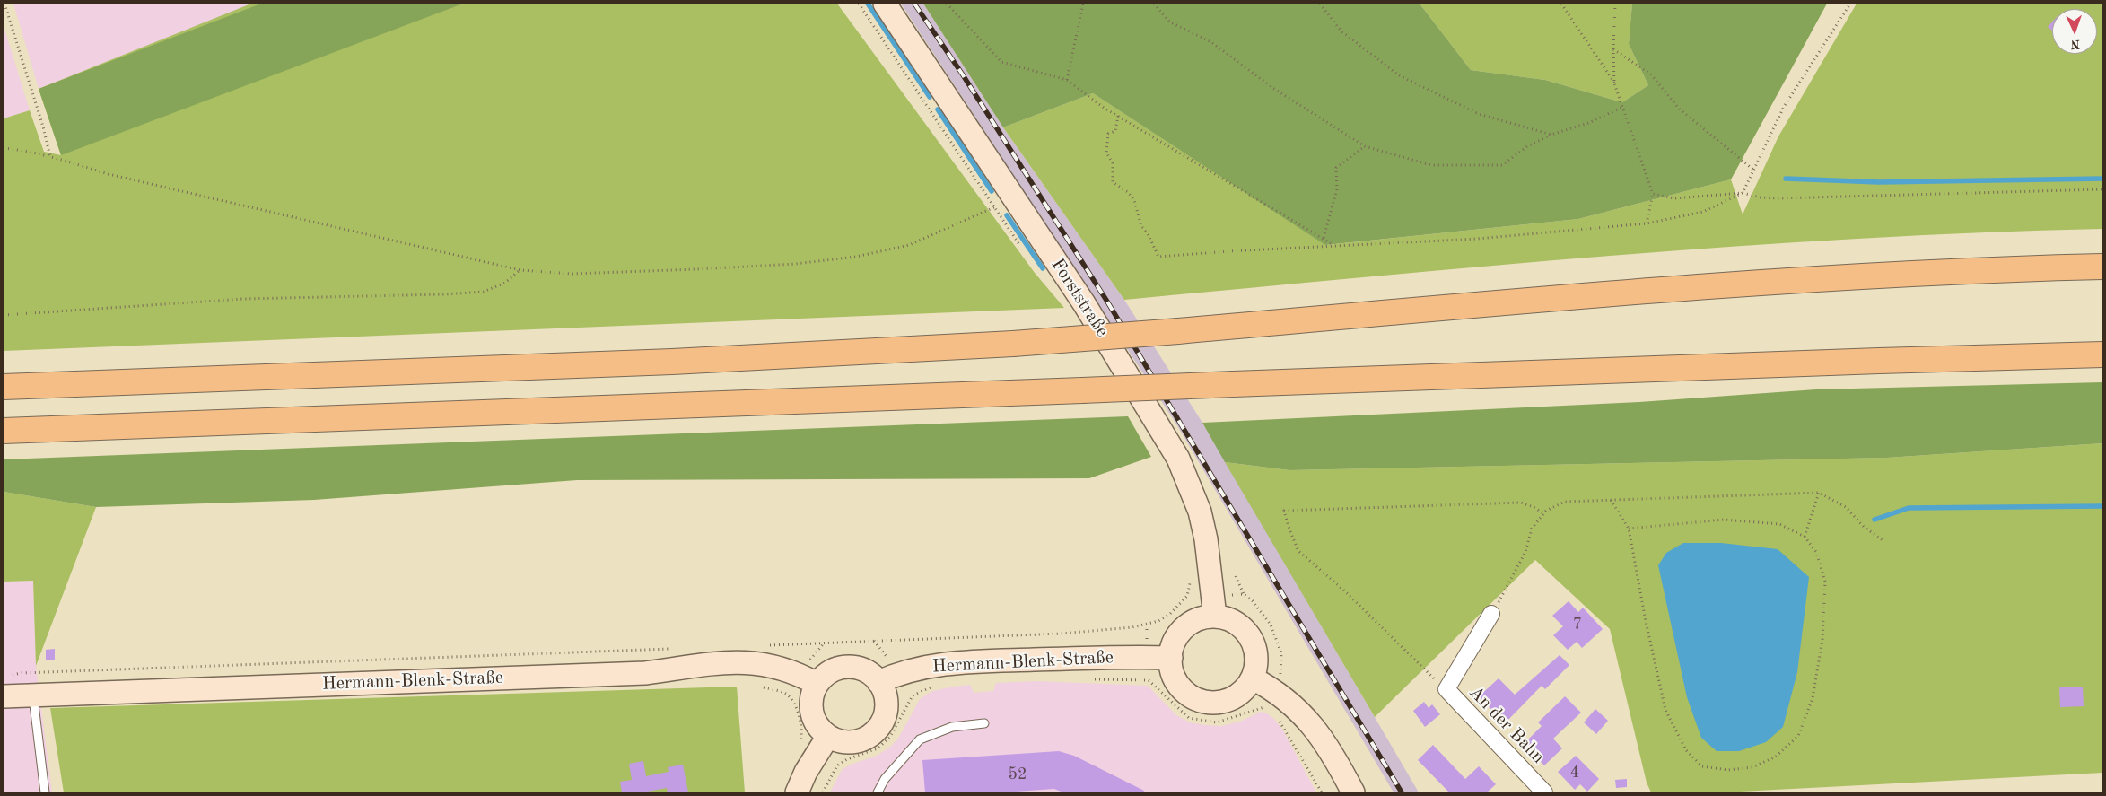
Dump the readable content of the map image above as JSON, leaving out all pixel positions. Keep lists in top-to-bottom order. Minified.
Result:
{"streets":{"street":["Forststraße","Hermann-Blenk-Straße","An der Bahn"]},"crossings":[["Forststraße","Hermann-Blenk-Straße"]],"house_numbers":["7","4","52"],"north":"bottom"}
